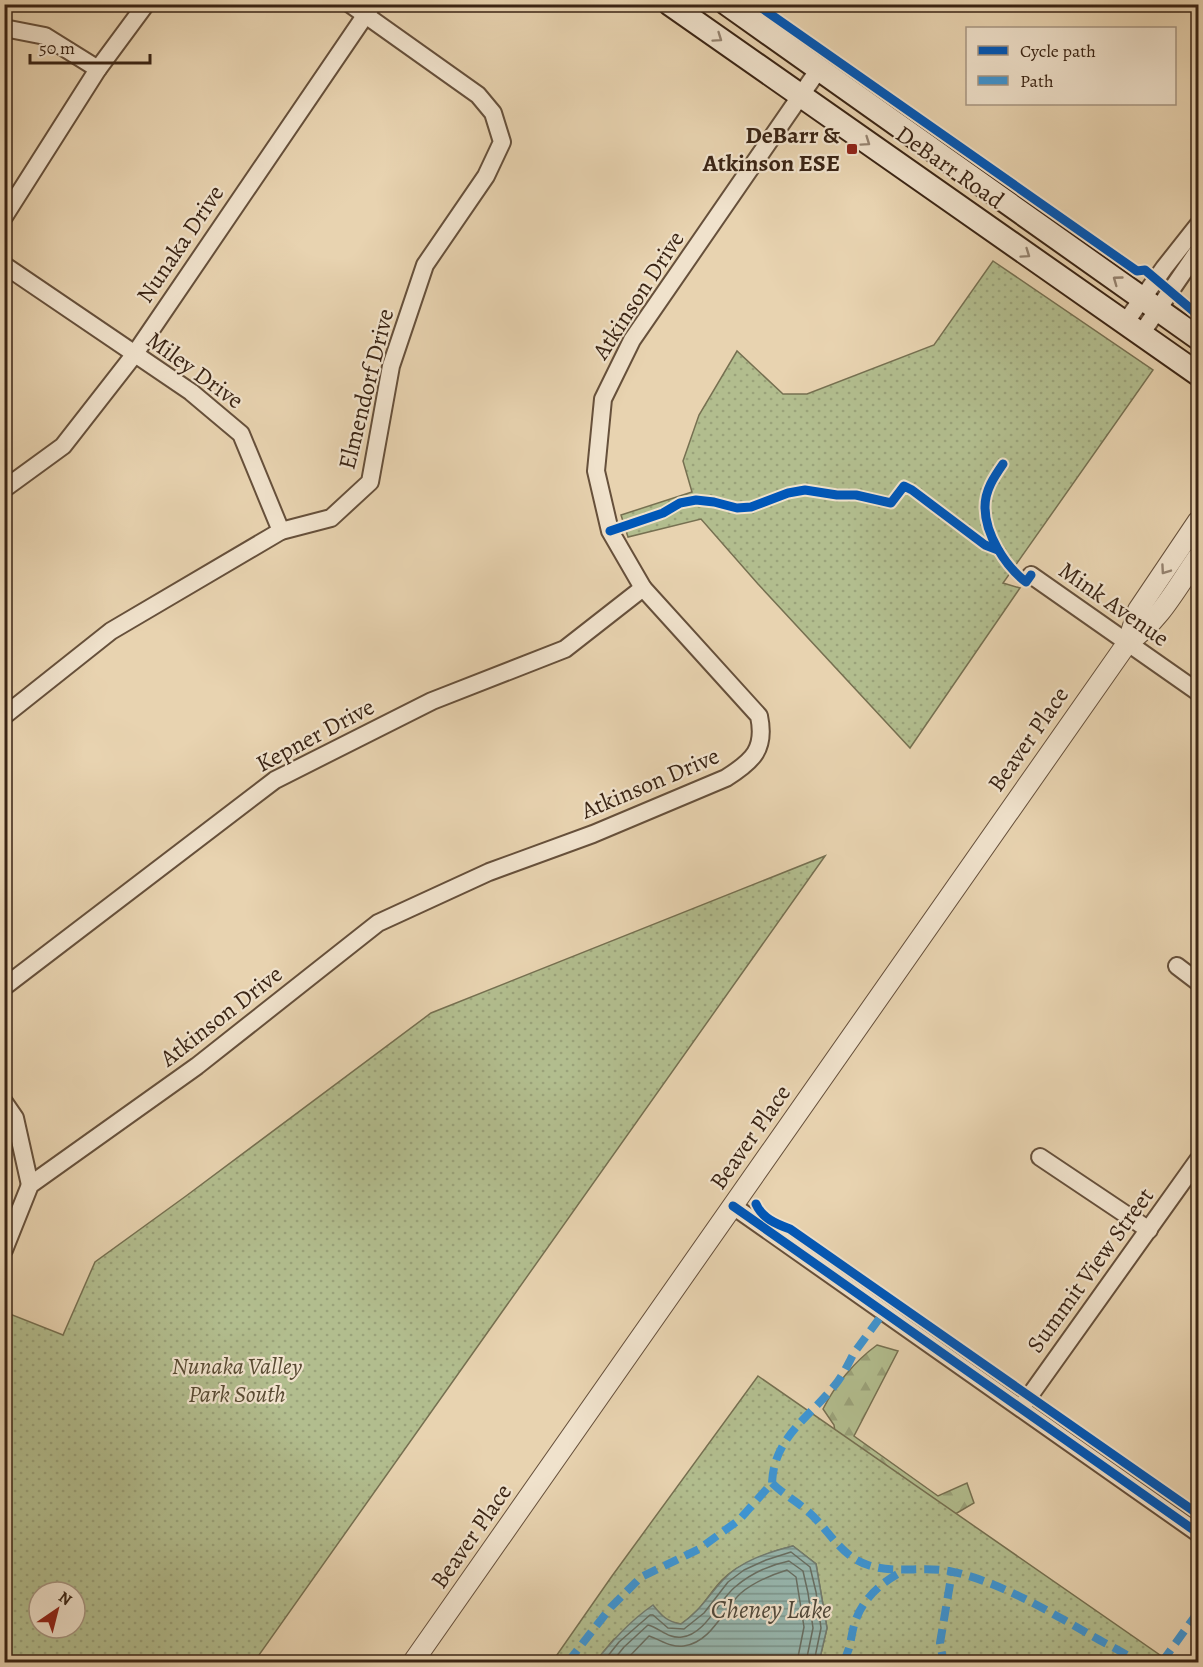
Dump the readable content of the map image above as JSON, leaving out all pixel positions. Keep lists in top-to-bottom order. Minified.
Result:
{"streets":{"main road":["DeBarr Road"],"street":["Nunaka Drive","Atkinson Drive","Miley Drive","Elmendorf Drive","Mink Avenue","Kepner Drive","Beaver Place","Summit View Street"]},"crossings":[["DeBarr Road","Atkinson Drive"],["Nunaka Drive","Miley Drive"],["Nunaka Drive","Elmendorf Drive"],["Atkinson Drive","Kepner Drive"],["Miley Drive","Elmendorf Drive"],["Mink Avenue","Beaver Place"]],"water":["Cheney Lake"],"parks":["Nunaka Valley Park South"],"places":{"transit":["DeBarr & Atkinson ESE"]},"legend":["Cycle path","Path"],"scale_bar":"50 m","north":"top right"}
